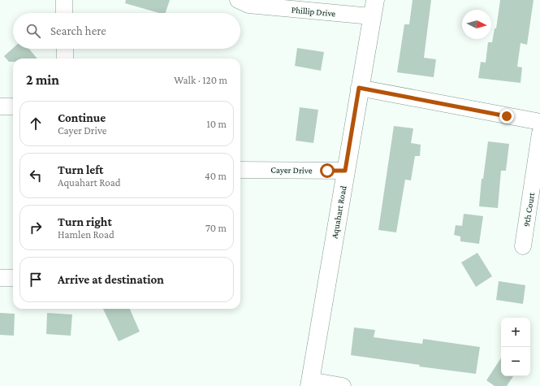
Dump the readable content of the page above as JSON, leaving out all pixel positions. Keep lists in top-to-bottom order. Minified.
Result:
{"streets":{"street":["Phillip Drive","Cayer Drive","9th Court","Aquahart Road"]},"crossings":[["Phillip Drive","Aquahart Road"],["Cayer Drive","Aquahart Road"]],"north":"right","page":{"search":"Search here","heading":["2 min","Walk · 120 m"],"list":[["Continue","Cayer Drive","10 m"],["Turn left","Aquahart Road","40 m"],["Turn right","Hamlen Road","70 m"],"Arrive at destination"],"map_buttons":["+","−"]}}
